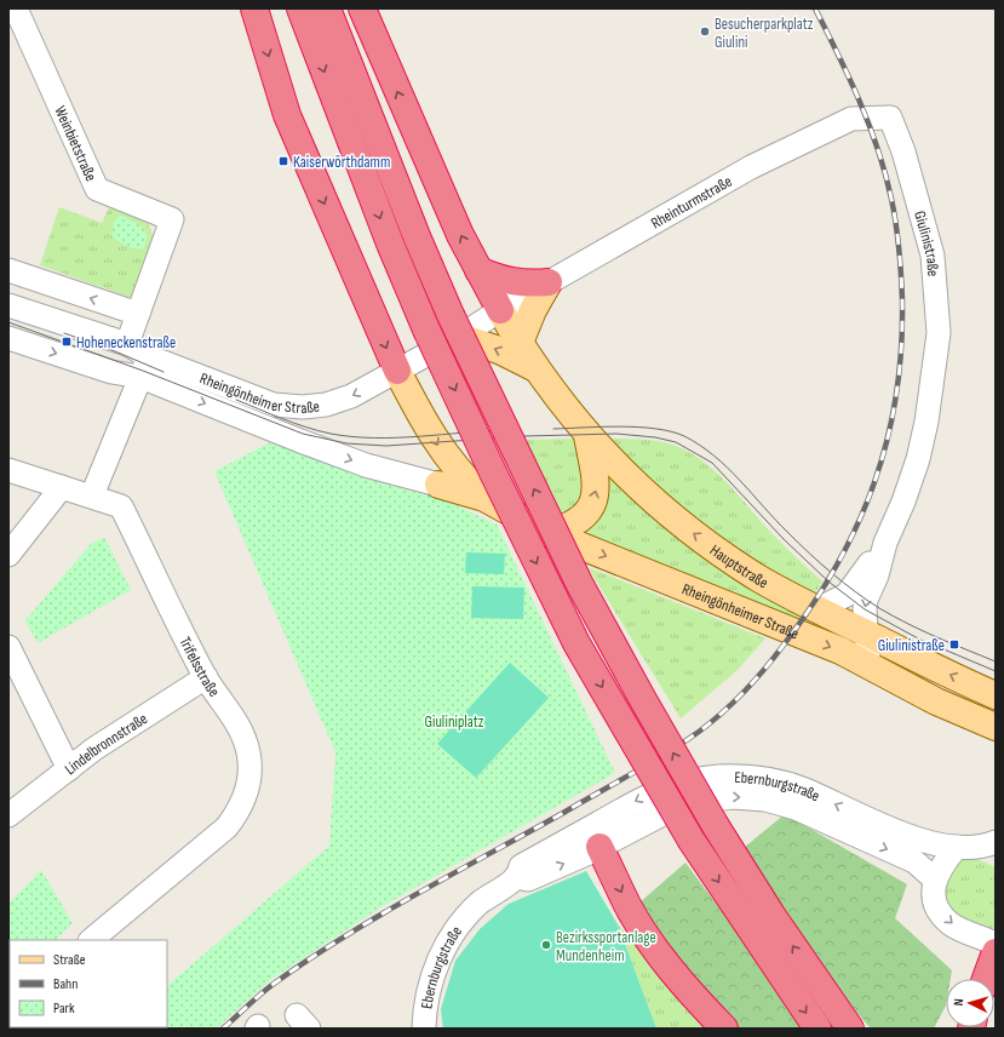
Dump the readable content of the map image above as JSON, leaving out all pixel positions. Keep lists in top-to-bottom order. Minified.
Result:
{"streets":{"main road":["Rheingönheimer Straße","Hauptstraße"],"street":["Weinbietstraße","Rheinturmstraße","Giulinistraße","Trifelsstraße","Lindelbronnstraße","Ebernburgstraße"]},"crossings":[["Weinbietstraße","Rheingönheimer Straße"],["Rheinturmstraße","Giulinistraße"],["Rheinturmstraße","Rheingönheimer Straße"],["Giulinistraße","Rheingönheimer Straße"],["Giulinistraße","Hauptstraße"],["Trifelsstraße","Lindelbronnstraße"]],"one_way":["Hauptstraße"],"parks":["Giuliniplatz"],"places":{"other":["Besucherparkplatz Giulini","Bezirkssportanlage Mundenheim"],"transit":["Kaiserwörthdamm","Hoheneckenstraße","Giulinistraße"]},"legend":["Straße","Bahn","Park"],"north":"left"}
